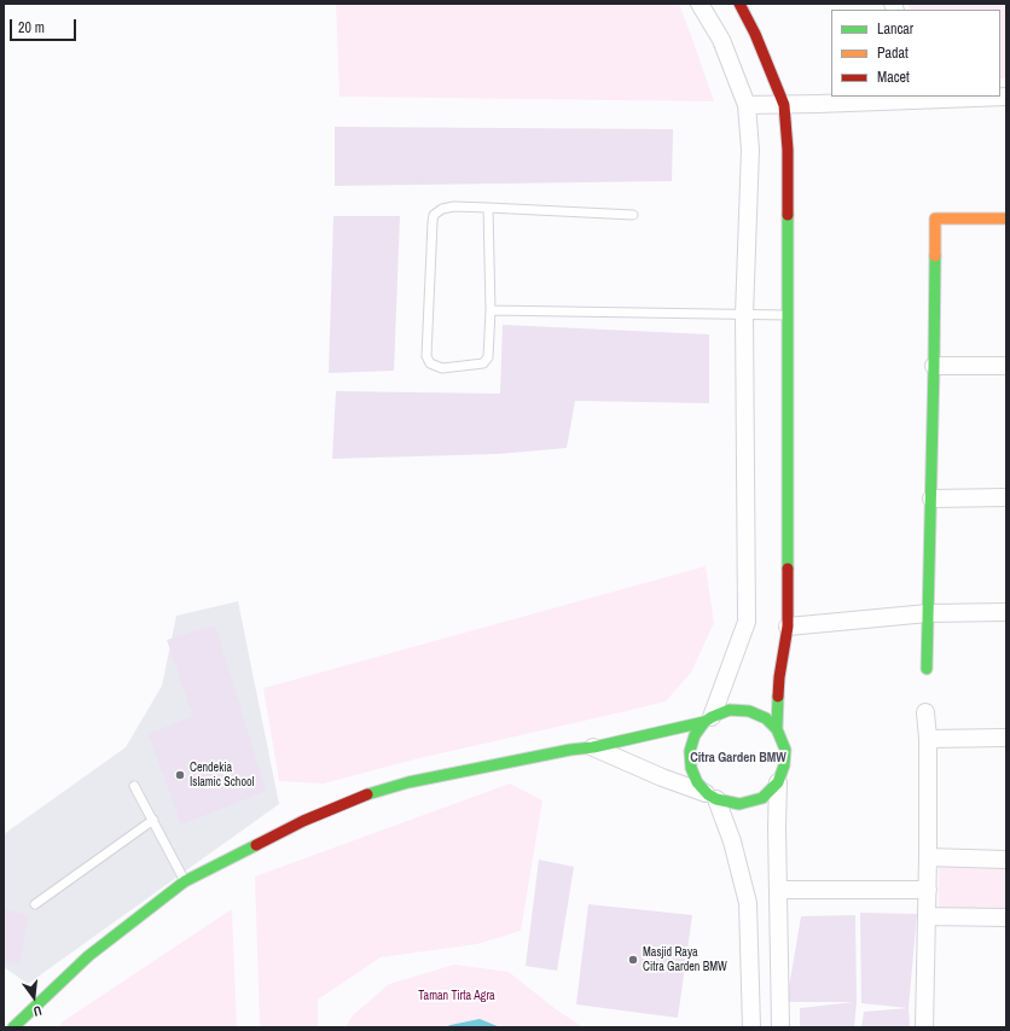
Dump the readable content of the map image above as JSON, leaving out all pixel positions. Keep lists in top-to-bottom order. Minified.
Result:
{"districts":["Citra Garden BMW"],"parks":["Taman Tirta Agra"],"places":["Cendekia Islamic School","Masjid Raya Citra Garden BMW"],"legend":["Lancar","Padat","Macet"],"scale_bar":"20 m","north":"bottom"}
